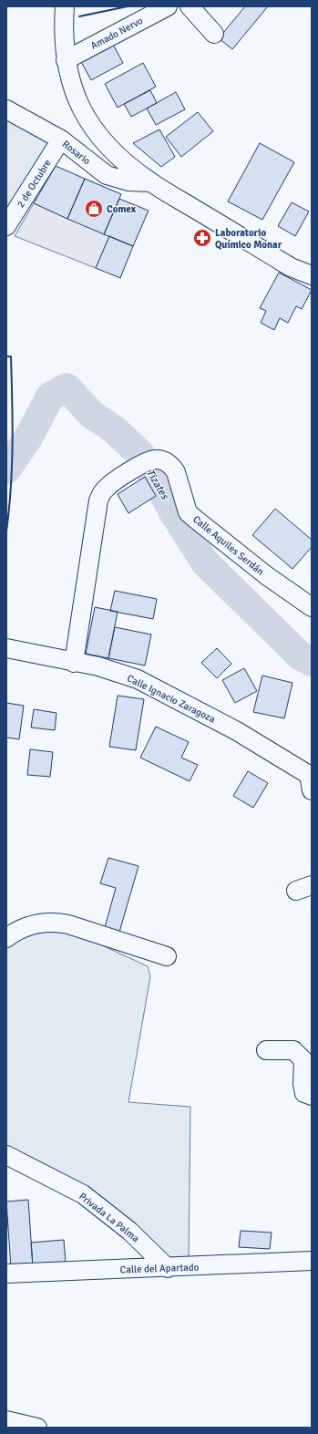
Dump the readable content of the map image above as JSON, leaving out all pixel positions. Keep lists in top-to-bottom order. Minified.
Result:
{"streets":{"street":["Amado Nervo","Rosario","2 de Octubre","Calle Aquiles Serdán","Calle Ignacio Zaragoza","Privada La Palma","Calle del Apartado"]},"crossings":[["Rosario","2 de Octubre"],["Calle Aquiles Serdán","Calle Ignacio Zaragoza"],["Privada La Palma","Calle del Apartado"]],"water":["Tizates"],"places":{"shop":["Comex"],"pharmacy":["Laboratorio Químico Monar"]}}
